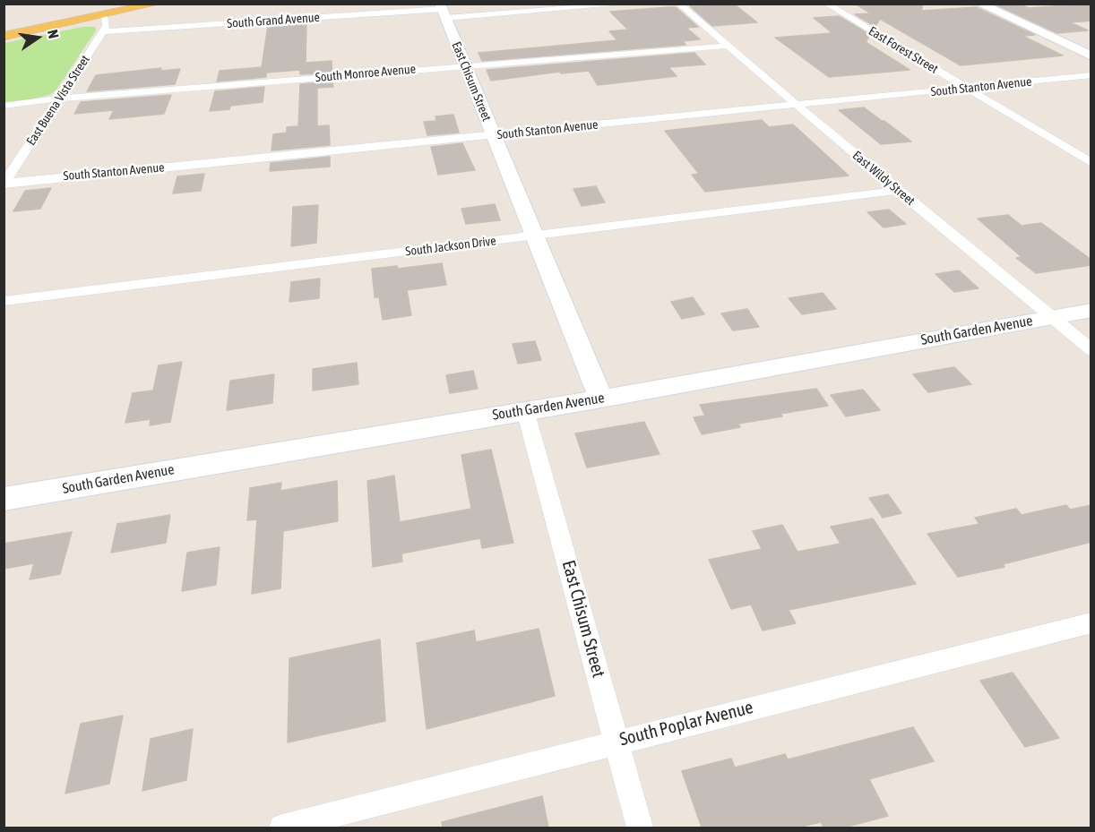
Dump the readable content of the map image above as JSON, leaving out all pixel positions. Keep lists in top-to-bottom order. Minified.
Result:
{"streets":{"street":["South Grand Avenue","East Forest Street","South Monroe Avenue","East Chisum Street","South Stanton Avenue","East Buena Vista Street","East Wildy Street","South Jackson Drive","South Garden Avenue","South Poplar Avenue"]},"crossings":[["South Grand Avenue","East Chisum Street"],["South Grand Avenue","East Buena Vista Street"],["East Forest Street","South Stanton Avenue"],["South Monroe Avenue","East Chisum Street"],["South Monroe Avenue","East Buena Vista Street"],["South Monroe Avenue","East Wildy Street"],["East Chisum Street","South Stanton Avenue"],["East Chisum Street","South Jackson Drive"],["East Chisum Street","South Garden Avenue"],["East Chisum Street","South Poplar Avenue"],["South Stanton Avenue","East Buena Vista Street"],["South Stanton Avenue","East Wildy Street"],["East Wildy Street","South Jackson Drive"],["East Wildy Street","South Garden Avenue"]],"north":"right"}
